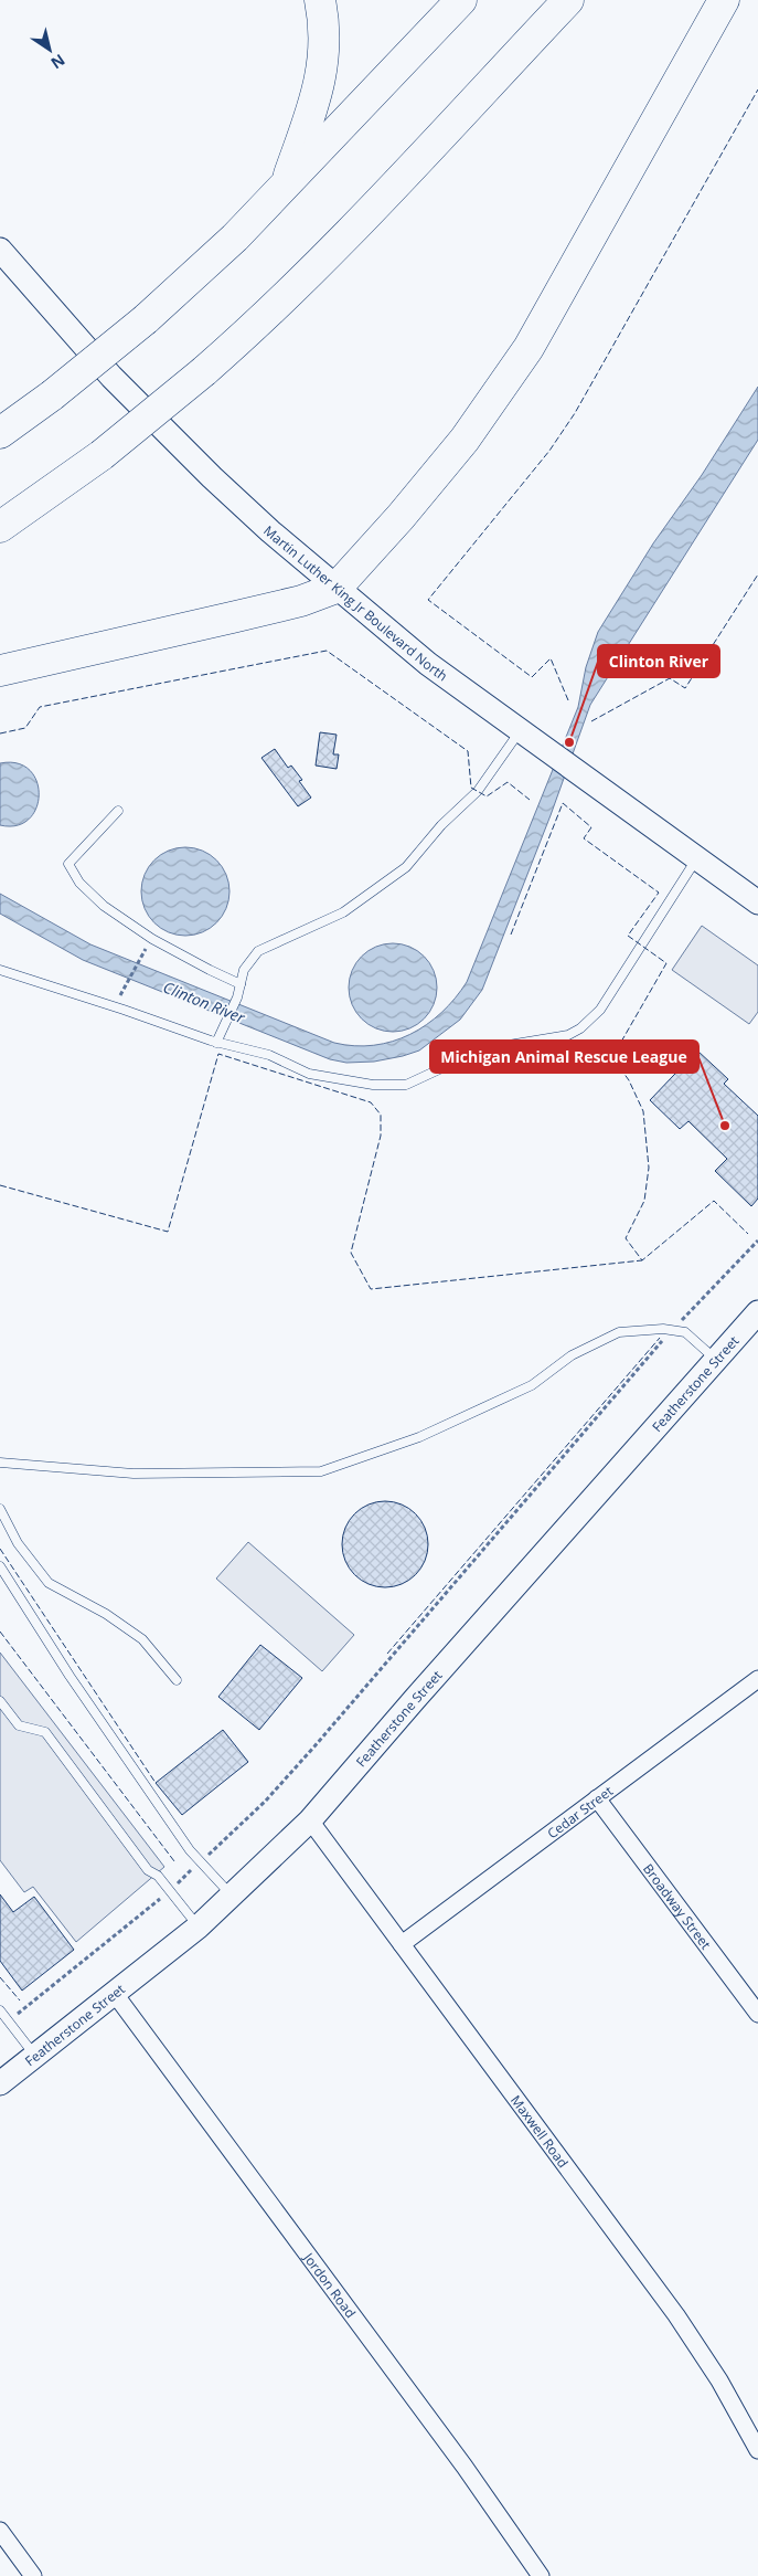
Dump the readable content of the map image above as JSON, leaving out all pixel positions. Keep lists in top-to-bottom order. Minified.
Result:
{"streets":{"street":["Martin Luther King Jr Boulevard North","Featherstone Street","Cedar Street","Broadway Street","Maxwell Road","Jordon Road"]},"crossings":[["Featherstone Street","Maxwell Road"],["Featherstone Street","Jordon Road"],["Cedar Street","Broadway Street"],["Cedar Street","Maxwell Road"]],"water":["Clinton River"],"places":["Clinton River","Michigan Animal Rescue League"],"north":"bottom right"}
